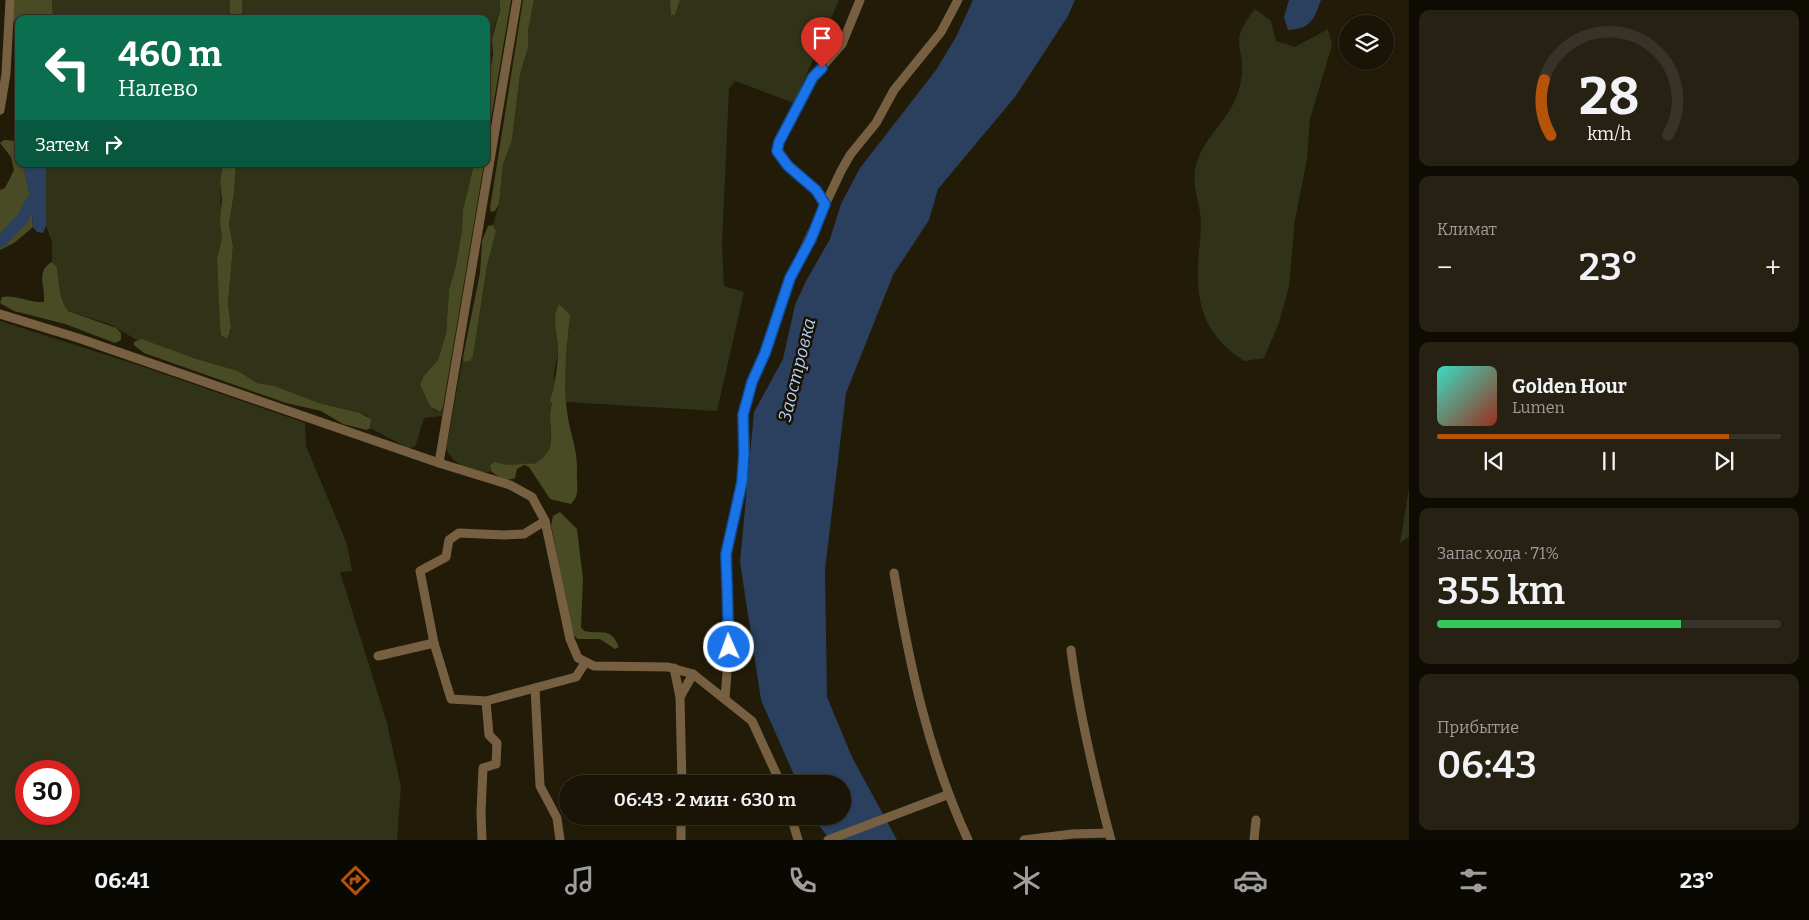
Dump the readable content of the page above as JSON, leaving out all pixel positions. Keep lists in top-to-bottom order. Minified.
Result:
{"water":["Заостровка"],"page":{"turn":["460 m","Налево"],"then":"Затем","tile":["Климат",["Запас хода · 71%","355 km"],["Прибытие","06:43"]],"heat":["−","23°","+"],"song":["Golden Hour","Lumen"],"limit":"30","trip":"06:43 · 2 мин · 630 m","tabs":["06:41","23°"],"gauge":["28","km/h"]}}
